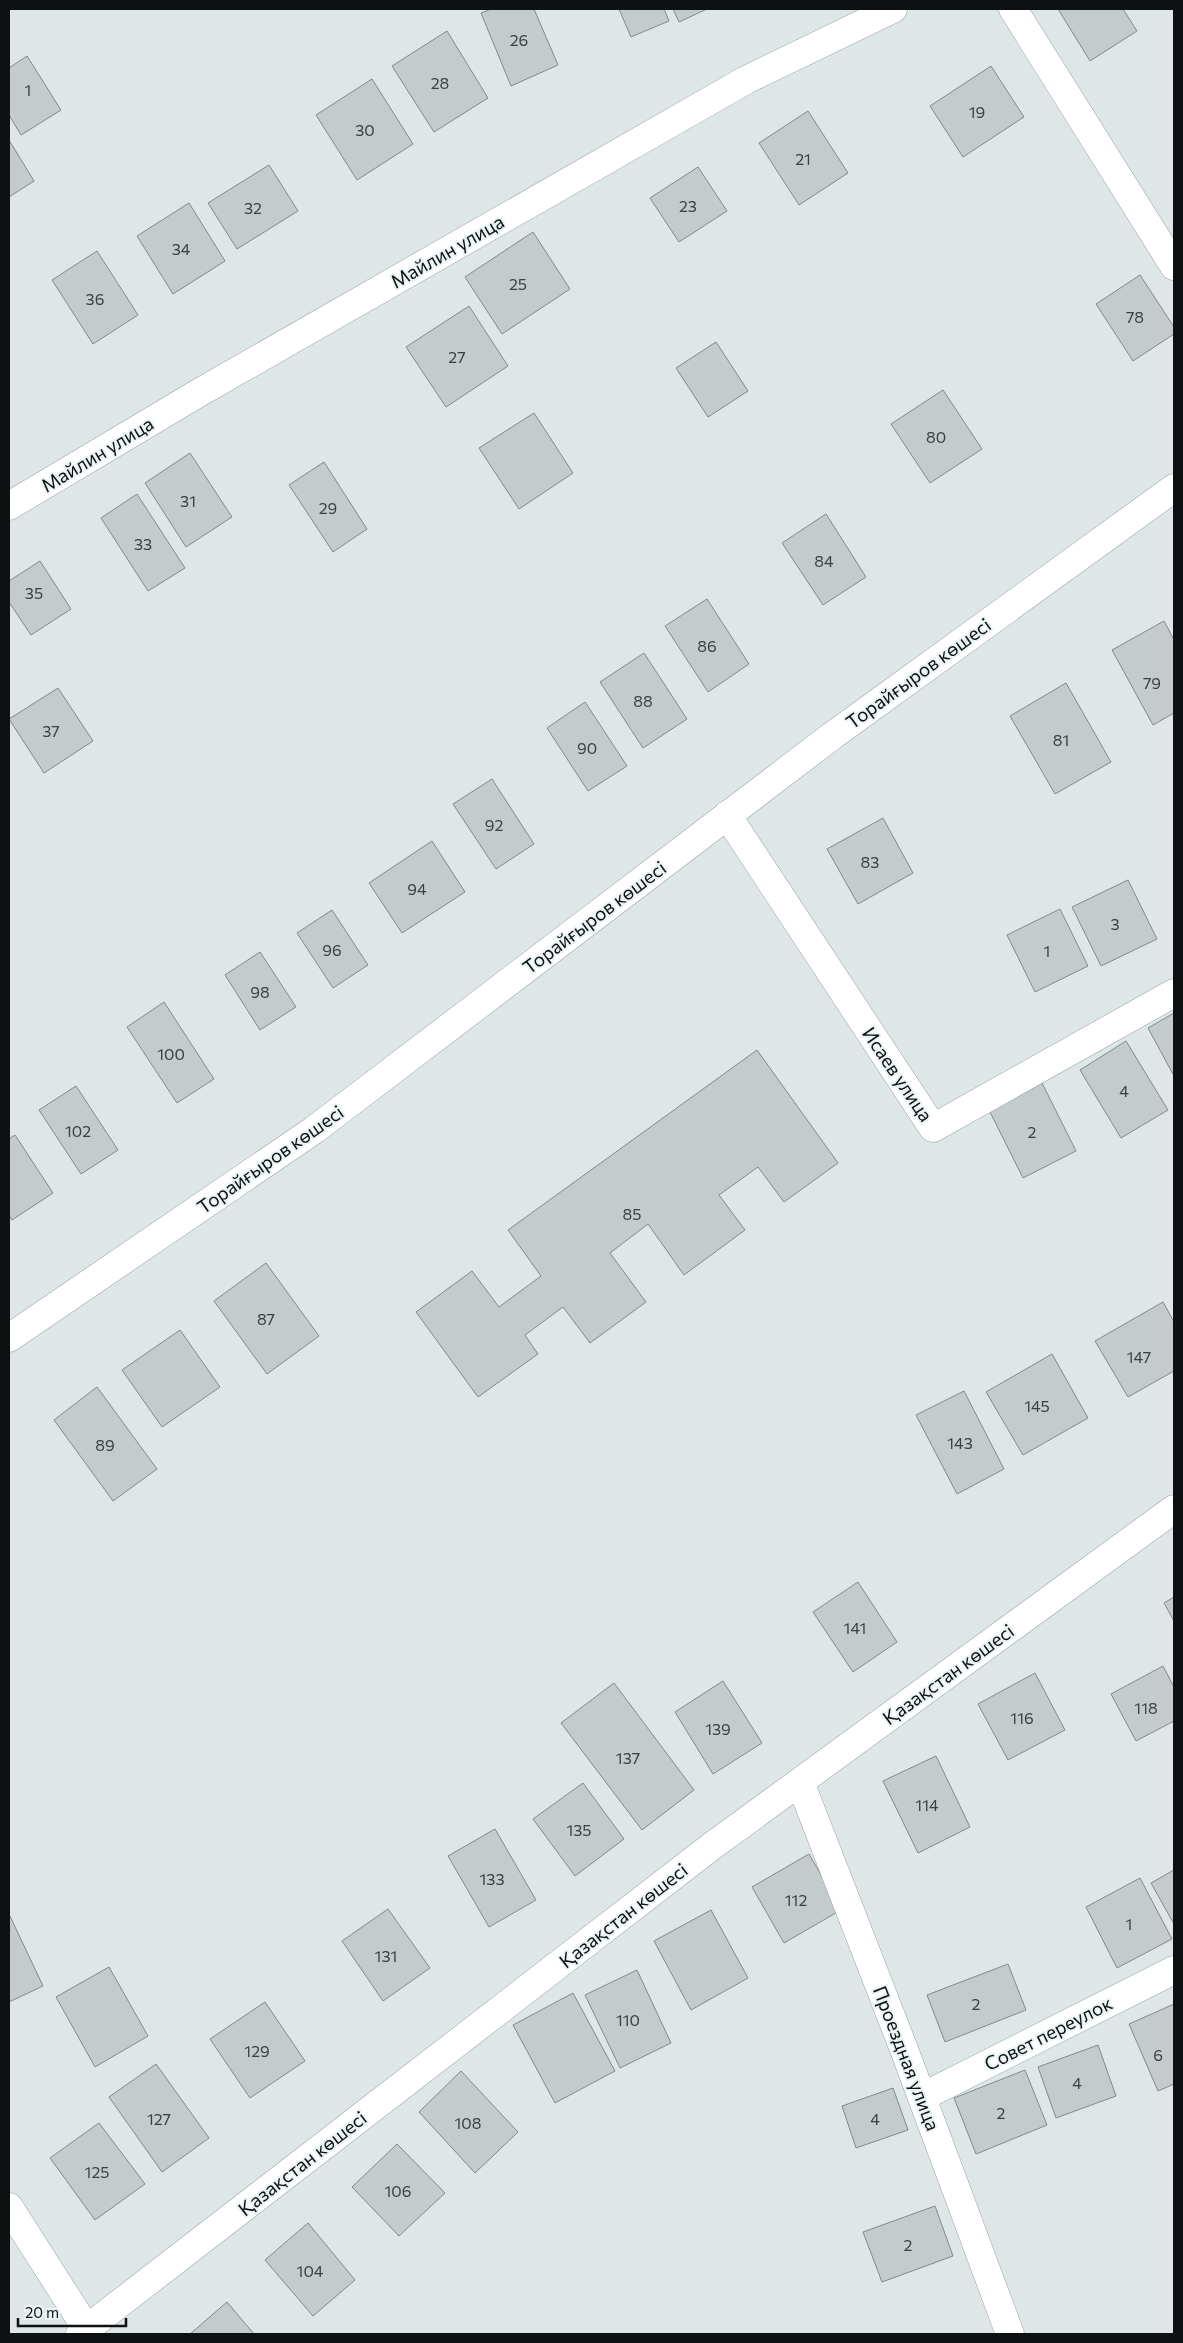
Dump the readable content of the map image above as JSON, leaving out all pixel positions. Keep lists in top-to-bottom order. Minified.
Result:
{"streets":{"street":["Майлин улица","Торайғыров көшесі","Исаев улица","Қазақстан көшесі","Совет переулок","Проездная улица"]},"crossings":[["Торайғыров көшесі","Исаев улица"],["Қазақстан көшесі","Проездная улица"],["Совет переулок","Проездная улица"]],"house_numbers":["26","28","1","19","30","21","23","32","34","25","36","78","27","80","31","29","33","84","35","86","79","88","37","81","90","92","83","94","3","96","1","98","100","4","102","2","85","87","147","145","143","89","141","118","116","139","137","114","135","133","112","1","131","2","110","129","6","4","2","127","4","108","125","106","2","104"],"scale_bar":"20 m"}
